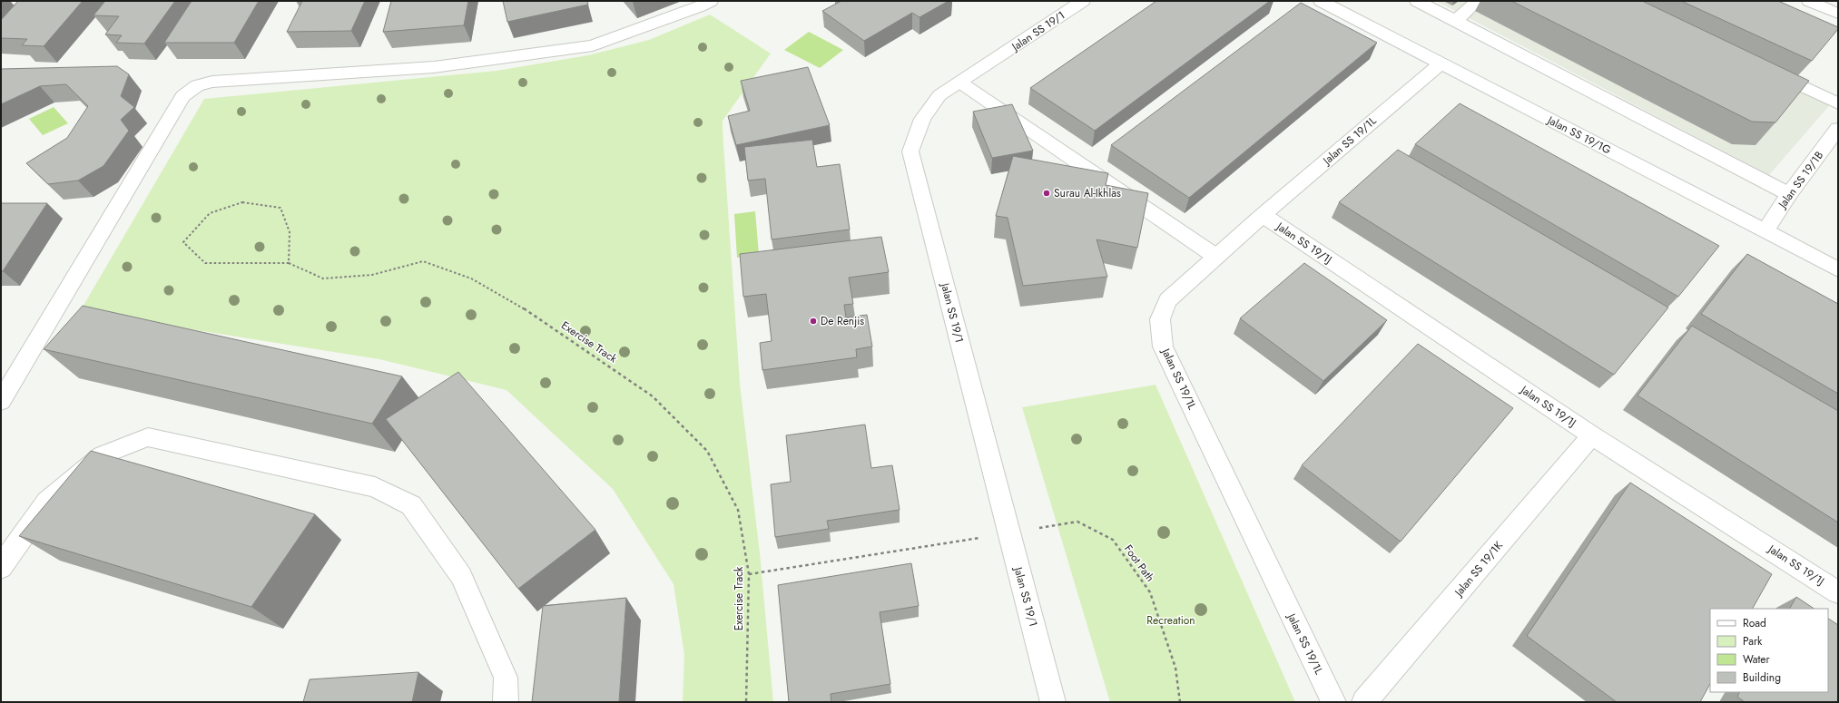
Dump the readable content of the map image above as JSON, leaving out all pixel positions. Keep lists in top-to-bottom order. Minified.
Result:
{"streets":{"street":["Jalan SS 19/1","Jalan SS 19/1G","Jalan SS 19/1L","Jalan SS 19/1B","Jalan SS 19/1J","Jalan SS 19/1K"],"path":["Exercise Track","Foot Path"]},"crossings":[["Jalan SS 19/1","Foot Path"],["Jalan SS 19/1G","Jalan SS 19/1L"],["Jalan SS 19/1G","Jalan SS 19/1B"],["Jalan SS 19/1L","Jalan SS 19/1J"],["Jalan SS 19/1J","Jalan SS 19/1K"],["Exercise Track","Foot Path"]],"parks":["Recreation"],"places":["Surau Al-Ikhlas","De Renjis"],"legend":["Road","Park","Water","Building"]}
